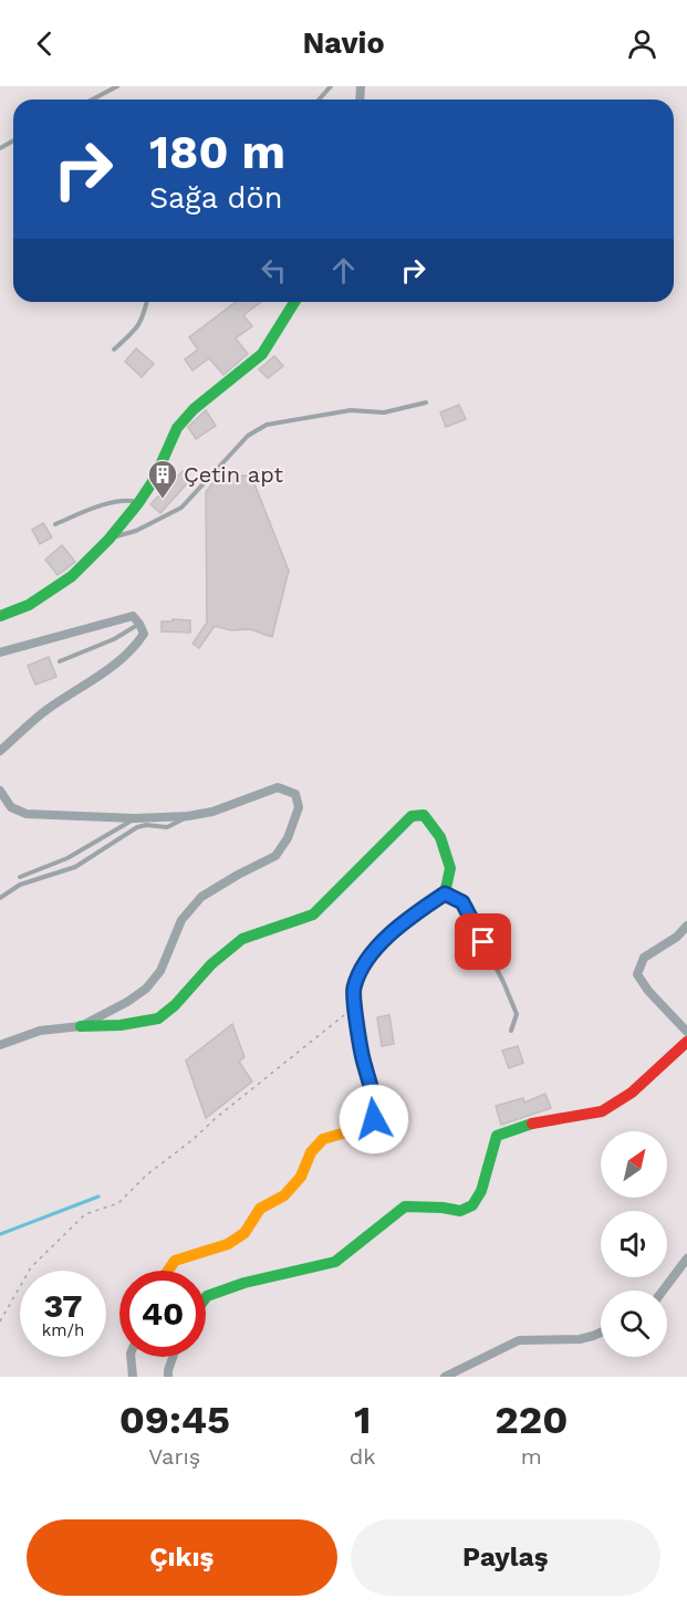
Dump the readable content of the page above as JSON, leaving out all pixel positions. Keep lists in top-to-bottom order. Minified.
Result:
{"places":{"building":["Çetin apt"]},"north":"top right","page":{"header":"Navio","turn":["180 m","Sağa dön"],"speed":"37 km/h","limit":"40","eta":["09:45","Varış","1","dk","220","m"],"buttons":["Çıkış","Paylaş"]}}
